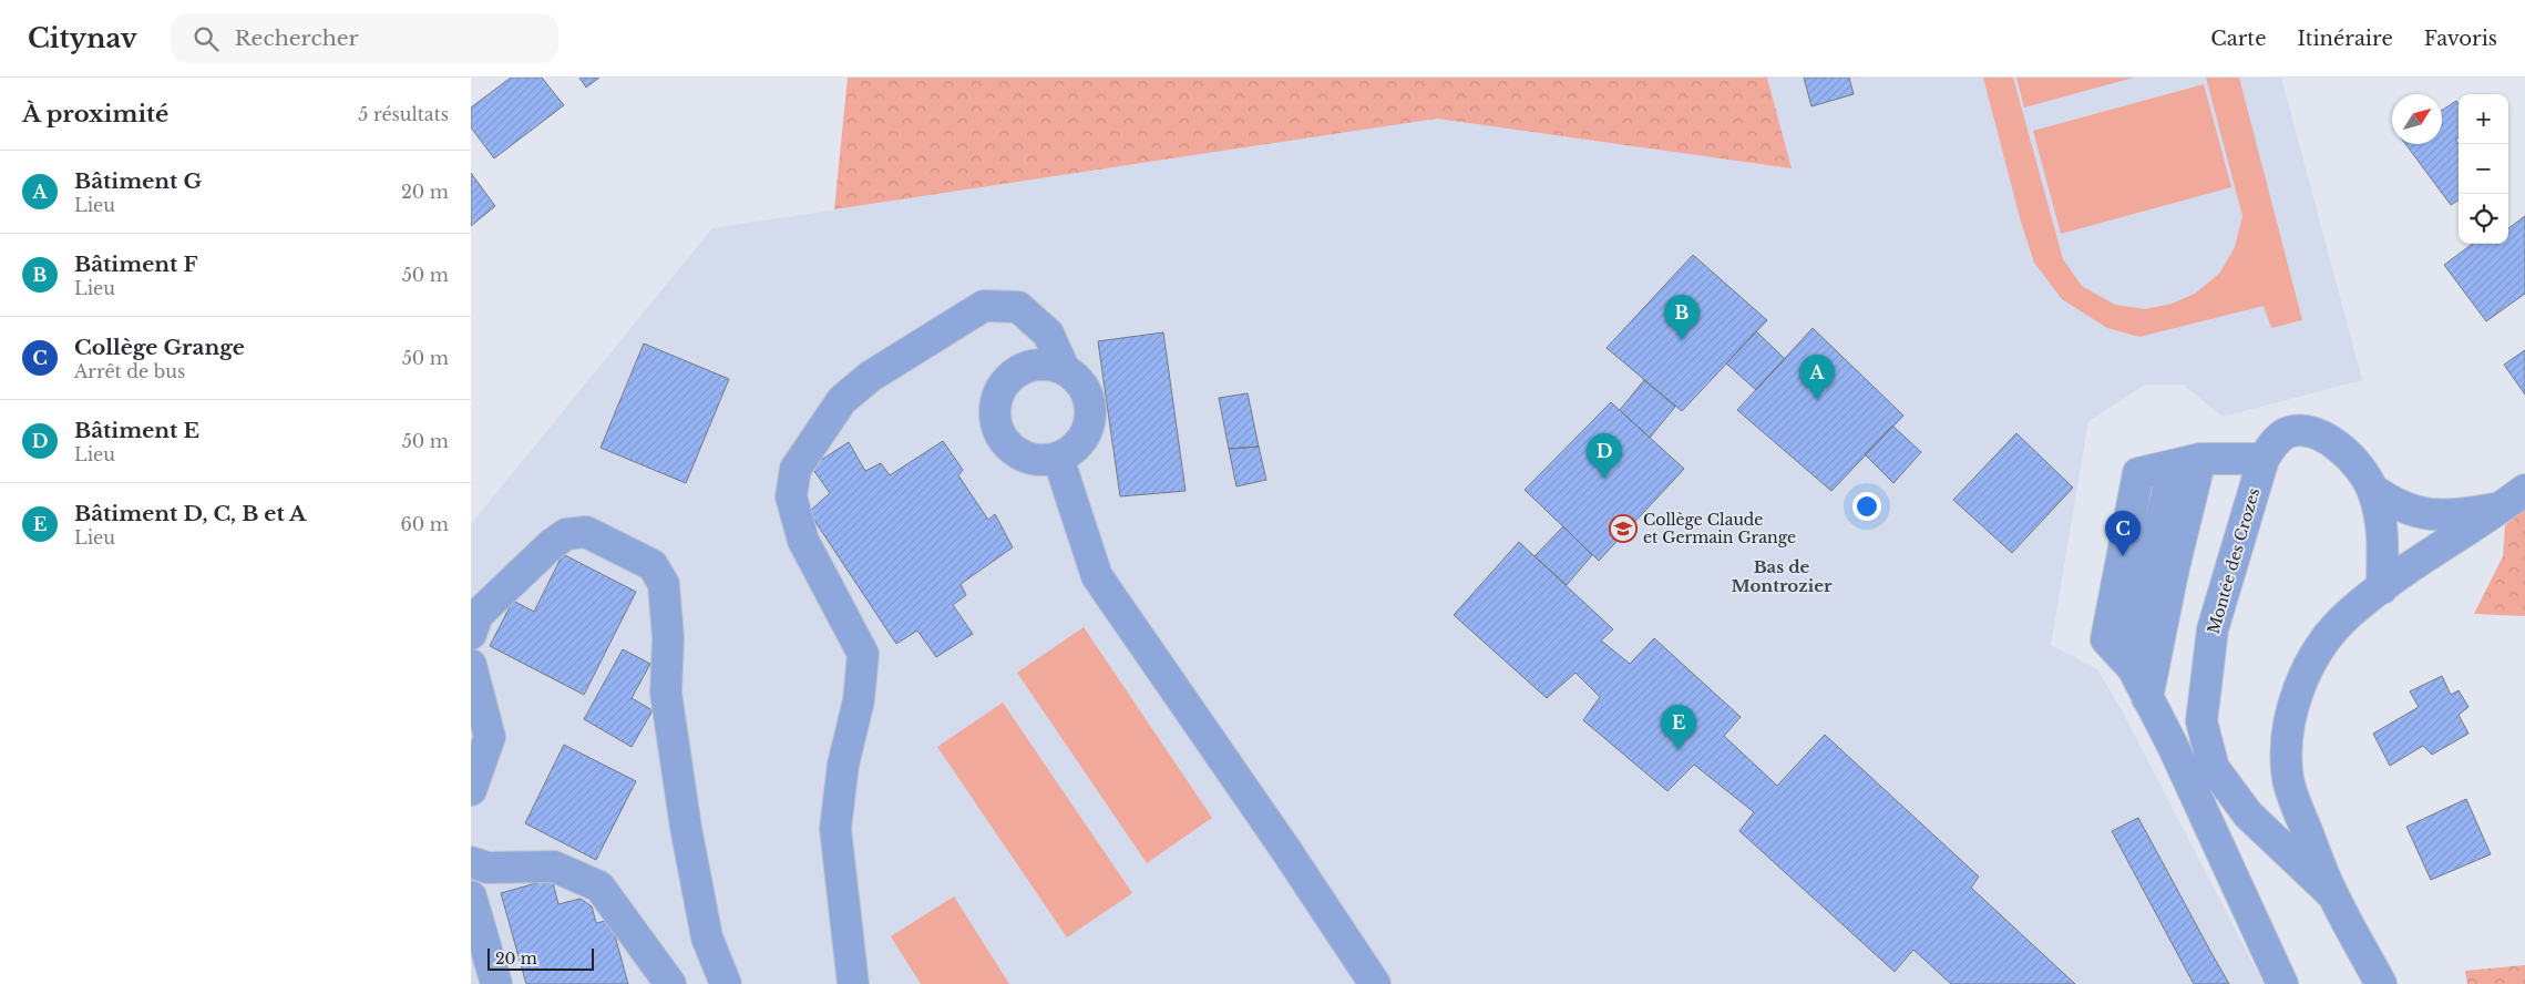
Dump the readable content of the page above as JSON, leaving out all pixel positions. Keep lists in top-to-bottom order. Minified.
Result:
{"streets":{"street":["Montée des Crozes"]},"districts":["Bas de Montrozier"],"places":{"school or university":["Collège Claude et Germain Grange"]},"scale_bar":"20 m","north":"top right","page":{"header":"Citynav","search":"Rechercher","nav":["Carte","Itinéraire","Favoris"],"heading":["À proximité","5 résultats"],"map_buttons":["+","−"],"list":[{"mark":"A","name":"Bâtiment G","note":"Lieu","value":"20 m"},{"mark":"B","name":"Bâtiment F","note":"Lieu","value":"50 m"},{"mark":"C","name":"Collège Grange","note":"Arrêt de bus","value":"50 m"},{"mark":"D","name":"Bâtiment E","note":"Lieu","value":"50 m"},{"mark":"E","name":"Bâtiment D, C, B et A","note":"Lieu","value":"60 m"}],"pins":["B","A","D","C","E"],"scale":"20 m"}}
